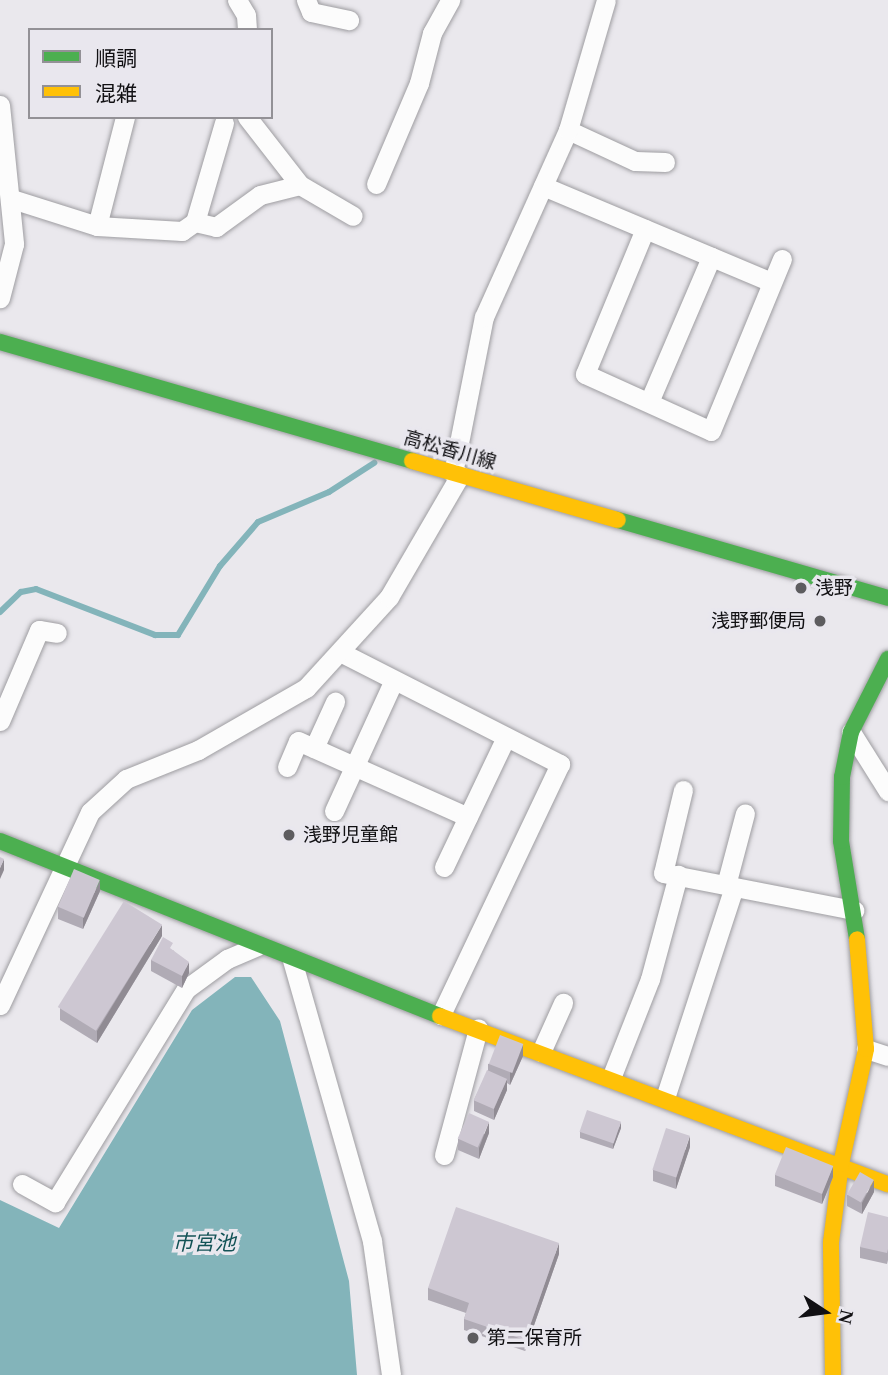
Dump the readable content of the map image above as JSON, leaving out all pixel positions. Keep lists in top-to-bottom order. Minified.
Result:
{"streets":{"street":["高松香川線"]},"water":["市宮池"],"places":["浅野","浅野郵便局","浅野児童館","第二保育所"],"legend":["順調","混雑"],"north":"right"}
